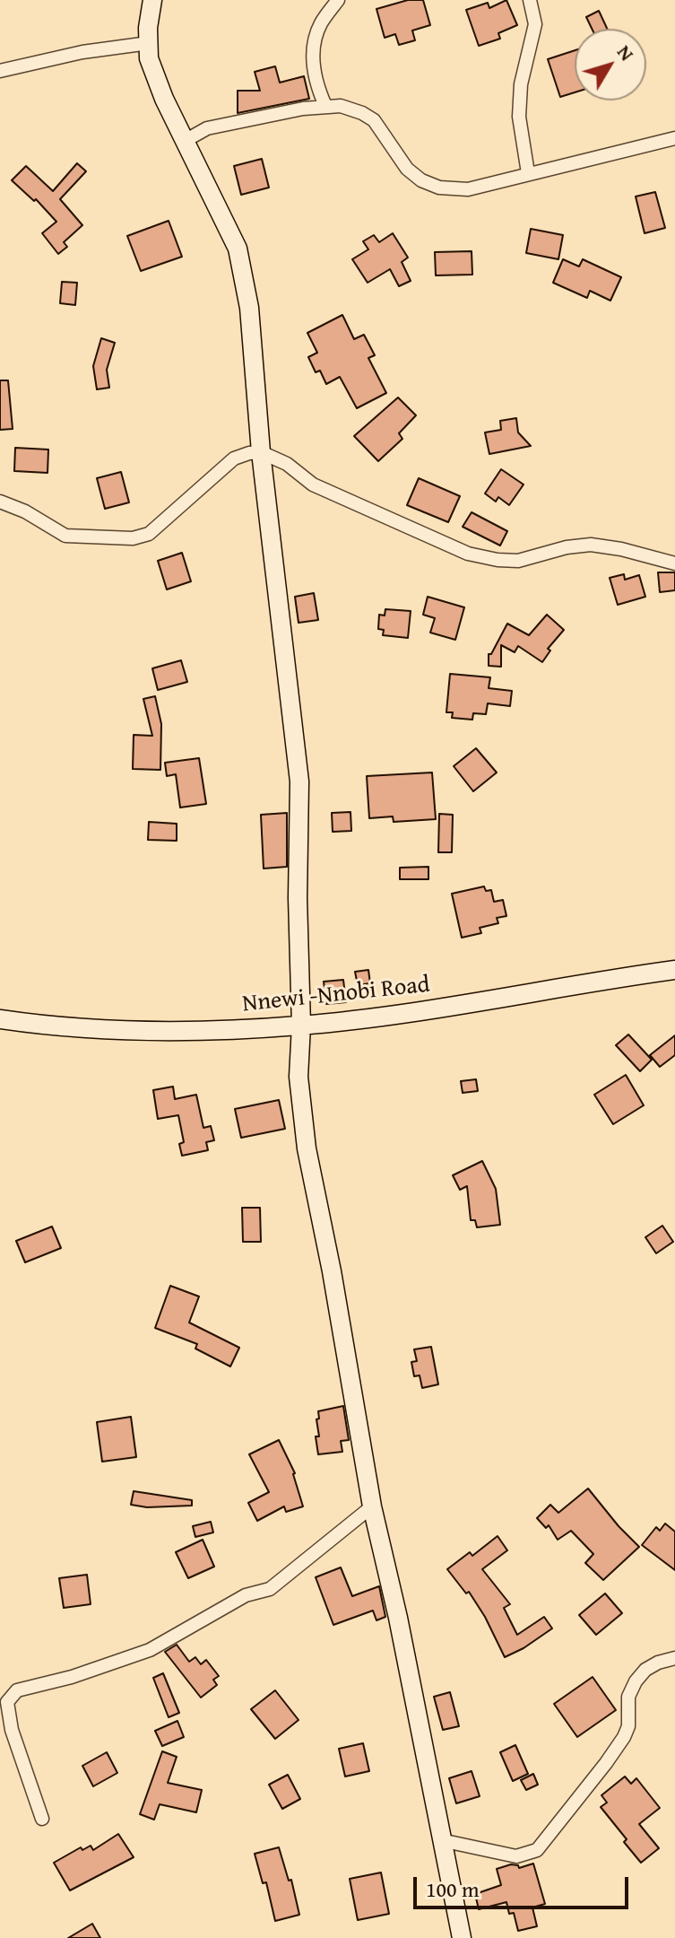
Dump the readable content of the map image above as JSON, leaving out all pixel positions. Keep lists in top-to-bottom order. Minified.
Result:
{"streets":{"street":["Nnewi -Nnobi Road"]},"scale_bar":"100 m","north":"top right"}
